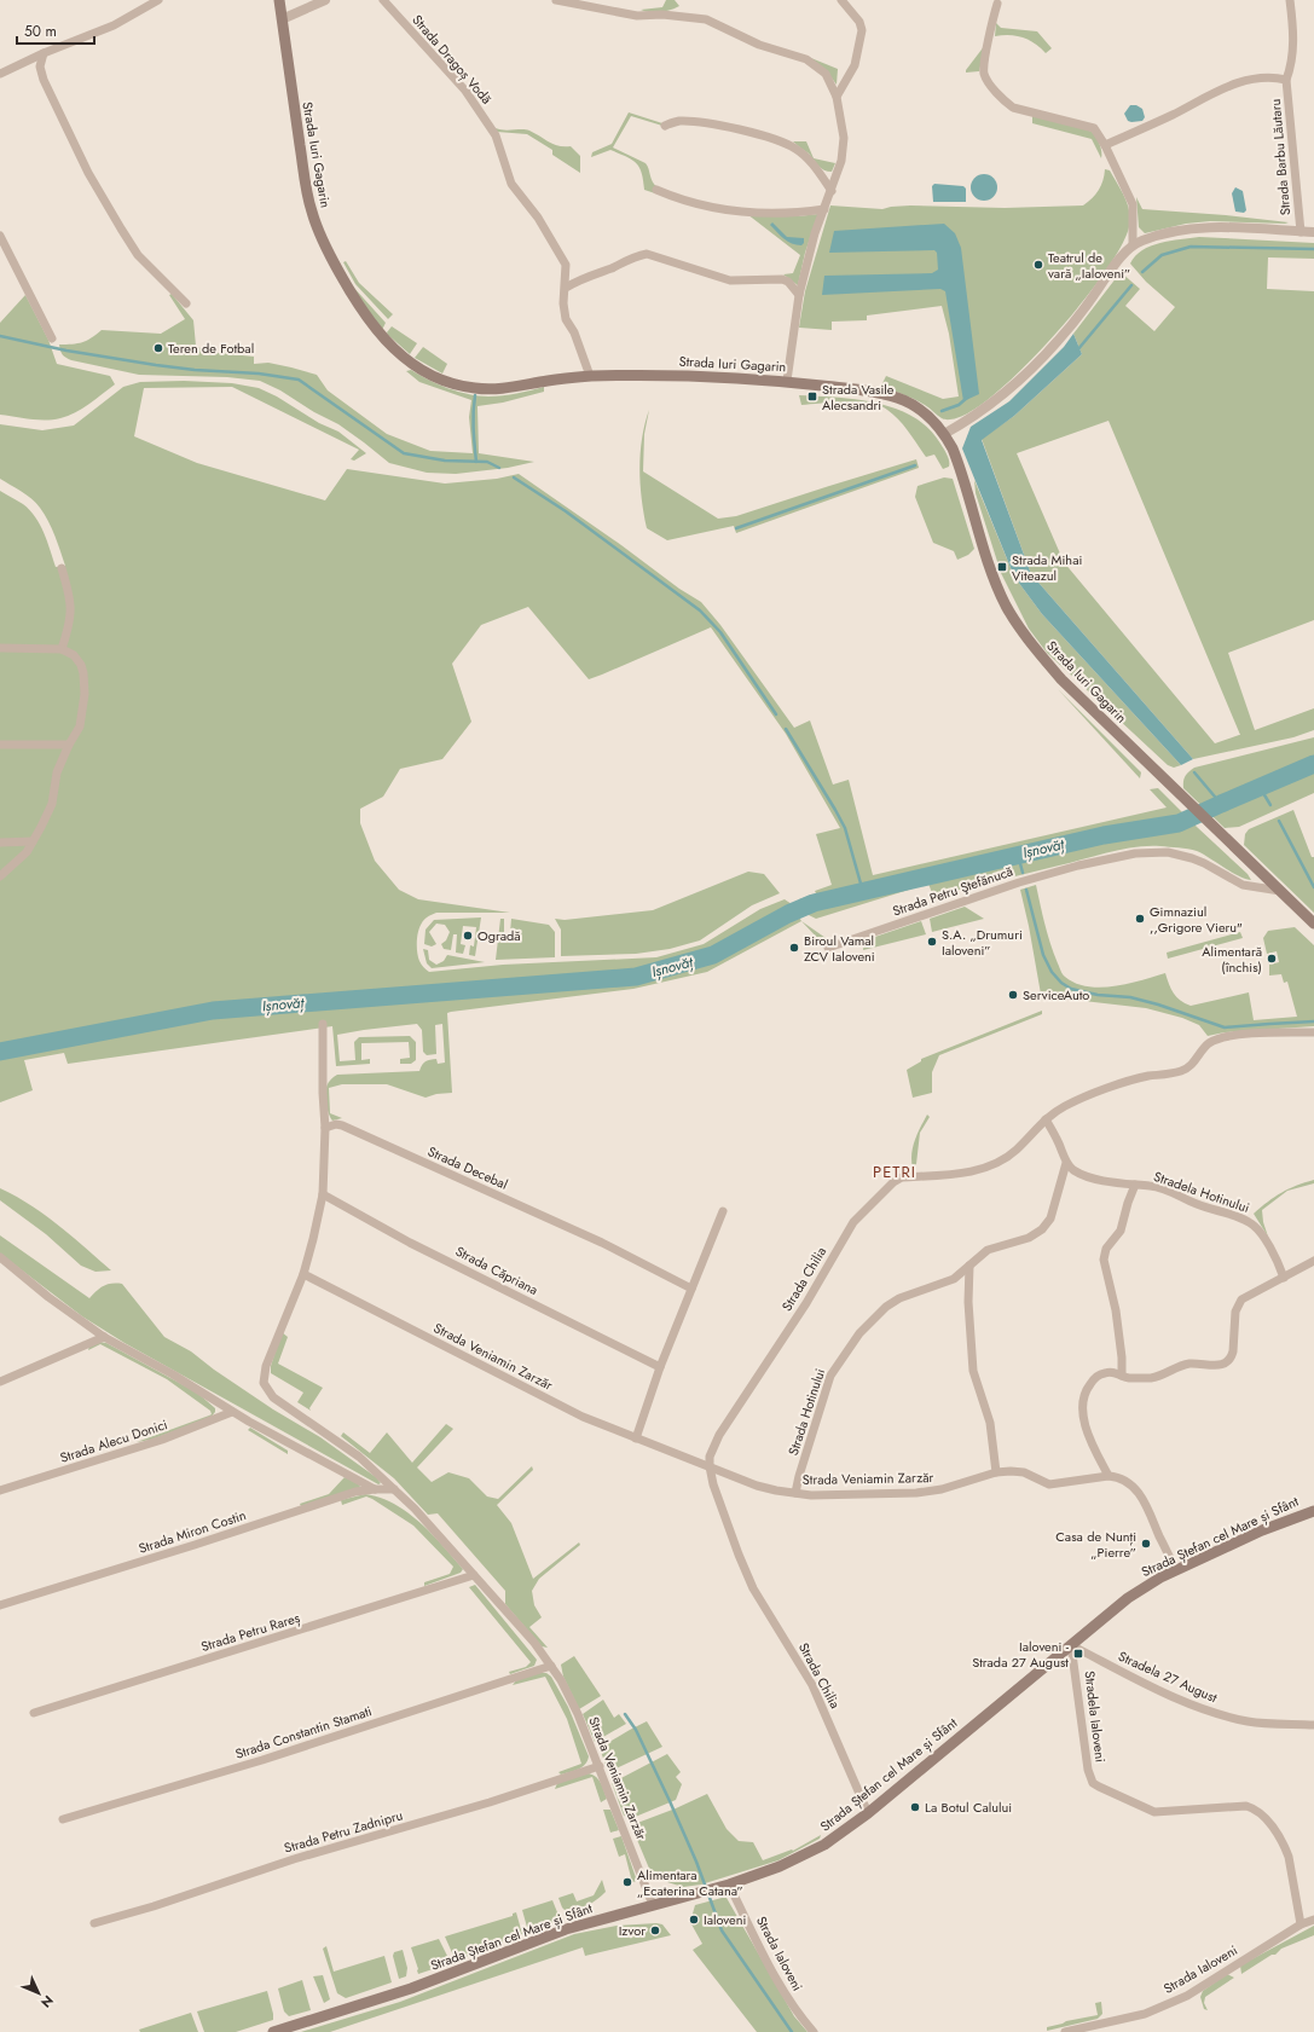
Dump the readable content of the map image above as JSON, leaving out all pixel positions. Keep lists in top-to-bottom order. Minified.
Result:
{"streets":{"main road":["Strada Iuri Gagarin","Strada Ștefan cel Mare și Sfânt"],"street":["Strada Dragoș Vodă","Strada Barbu Lăutaru","Strada Petru Ştefănucă","Strada Decebal","Stradela Hotinului","Strada Căpriana","Strada Chilia","Strada Veniamin Zarzăr","Strada Hotinului","Strada Alecu Donici","Strada Miron Costin","Strada Petru Rareș","Stradela 27 August","Stradela Ialoveni","Strada Constantin Stamati","Strada Petru Zadnipru","Strada Ialoveni"]},"crossings":[["Strada Dragoș Vodă","Strada Iuri Gagarin"],["Strada Iuri Gagarin","Strada Petru Ştefănucă"],["Strada Decebal","Strada Veniamin Zarzăr"],["Strada Căpriana","Strada Veniamin Zarzăr"],["Strada Chilia","Strada Veniamin Zarzăr"],["Strada Chilia","Strada Ștefan cel Mare și Sfânt"],["Strada Veniamin Zarzăr","Strada Hotinului"],["Strada Veniamin Zarzăr","Strada Miron Costin"],["Strada Veniamin Zarzăr","Strada Ștefan cel Mare și Sfânt"],["Strada Veniamin Zarzăr","Strada Petru Rareș"],["Strada Veniamin Zarzăr","Strada Constantin Stamati"],["Strada Veniamin Zarzăr","Strada Petru Zadnipru"],["Strada Ștefan cel Mare și Sfânt","Stradela 27 August"],["Strada Ștefan cel Mare și Sfânt","Stradela Ialoveni"],["Strada Ștefan cel Mare și Sfânt","Strada Ialoveni"],["Stradela 27 August","Stradela Ialoveni"],["Stradela Ialoveni","Strada Ialoveni"]],"districts":["PETRI"],"water":["Ișnovăț"],"places":{"other":["Teatrul de vară „Ialoveni”","Teren de Fotbal","Gimnaziul ,,Grigore Vieru\"","Ogradă","S.A. „Drumuri Ialoveni”","Biroul Vamal ZCV Ialoveni","Alimentară (închis)","ServiceAuto","Casa de Nunți „Pierre”","La Botul Calului","Alimentara „Ecaterina Catana”","Ialoveni","Izvor"],"transit":["Strada Vasile Alecsandri","Strada Mihai Viteazul","Ialoveni - Strada 27 August"]},"scale_bar":"50 m","north":"bottom right"}
